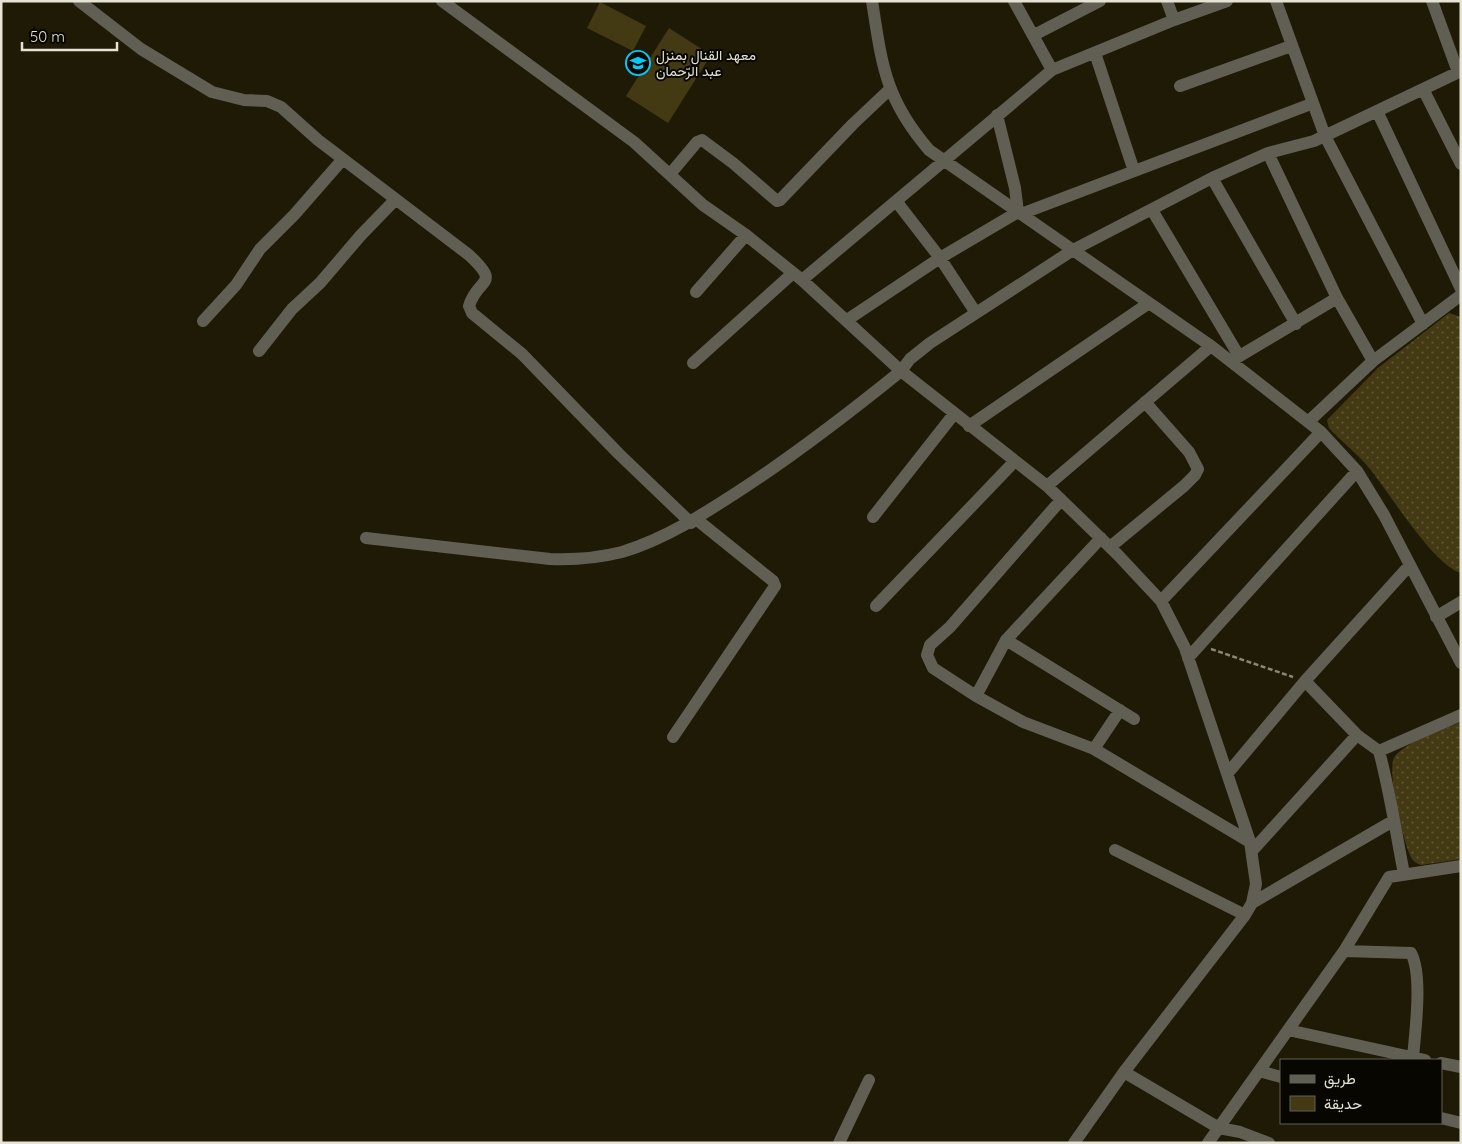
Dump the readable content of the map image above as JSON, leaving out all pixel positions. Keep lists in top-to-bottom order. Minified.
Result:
{"places":{"school or university":["معهد القنال بمنزل عبد الرّحمان"]},"legend":["طريق","حديقة"],"scale_bar":"50 m"}
